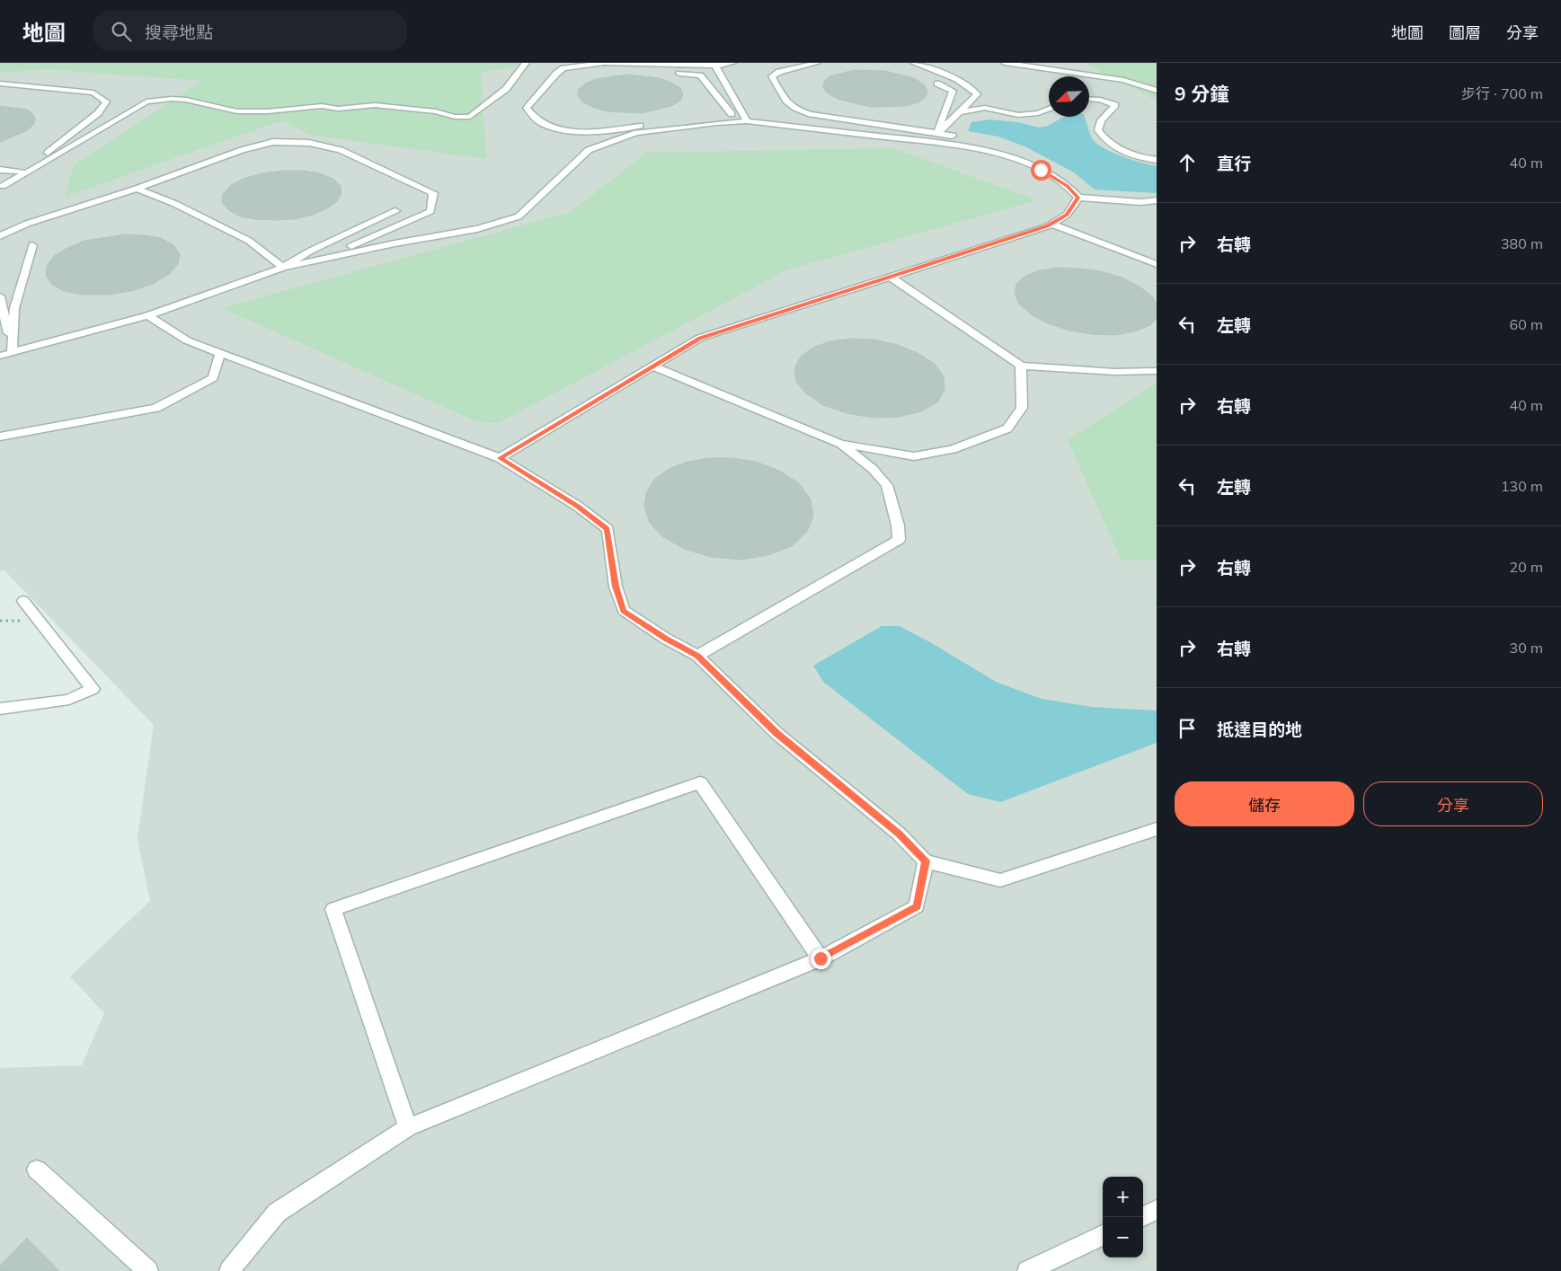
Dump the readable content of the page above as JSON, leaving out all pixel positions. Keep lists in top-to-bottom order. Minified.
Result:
{"north":"bottom left","page":{"header":"地圖","search":"搜尋地點","nav":["地圖","圖層","分享"],"heading":["9 分鐘","步行 · 700 m"],"list":[["直行","40 m"],["右轉","380 m"],["左轉","60 m"],["右轉","40 m"],["左轉","130 m"],["右轉","20 m"],["右轉","30 m"],"抵達目的地"],"buttons":["儲存","分享"],"map_buttons":["+","−"]}}
